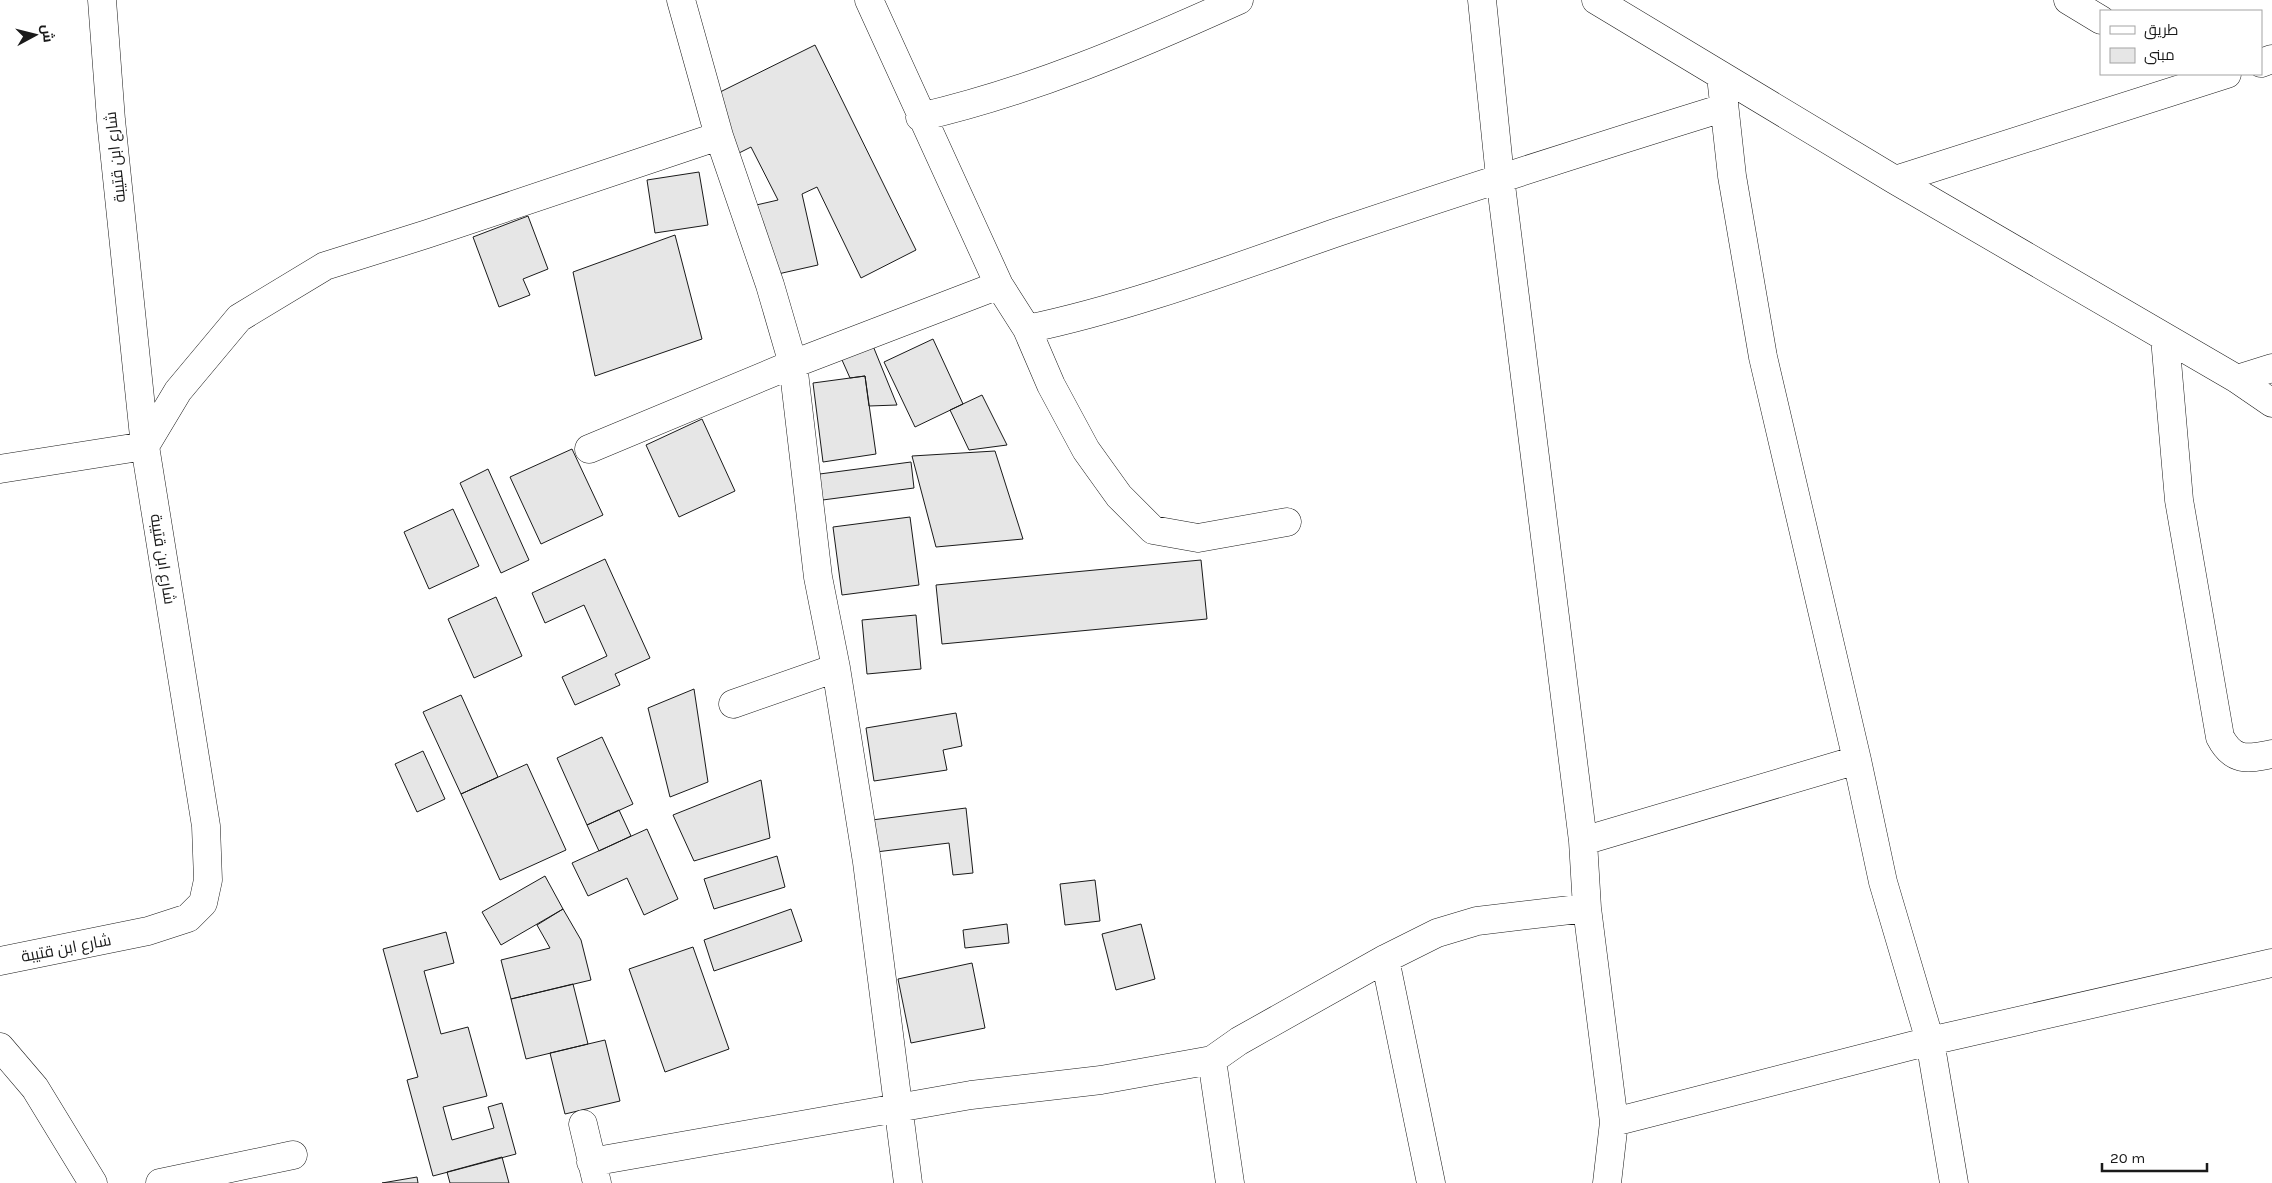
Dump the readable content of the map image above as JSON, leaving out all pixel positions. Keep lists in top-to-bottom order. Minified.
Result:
{"streets":{"street":["شارع ابن قتيبة"]},"legend":["طريق","مبنى"],"scale_bar":"20 m","north":"right"}
